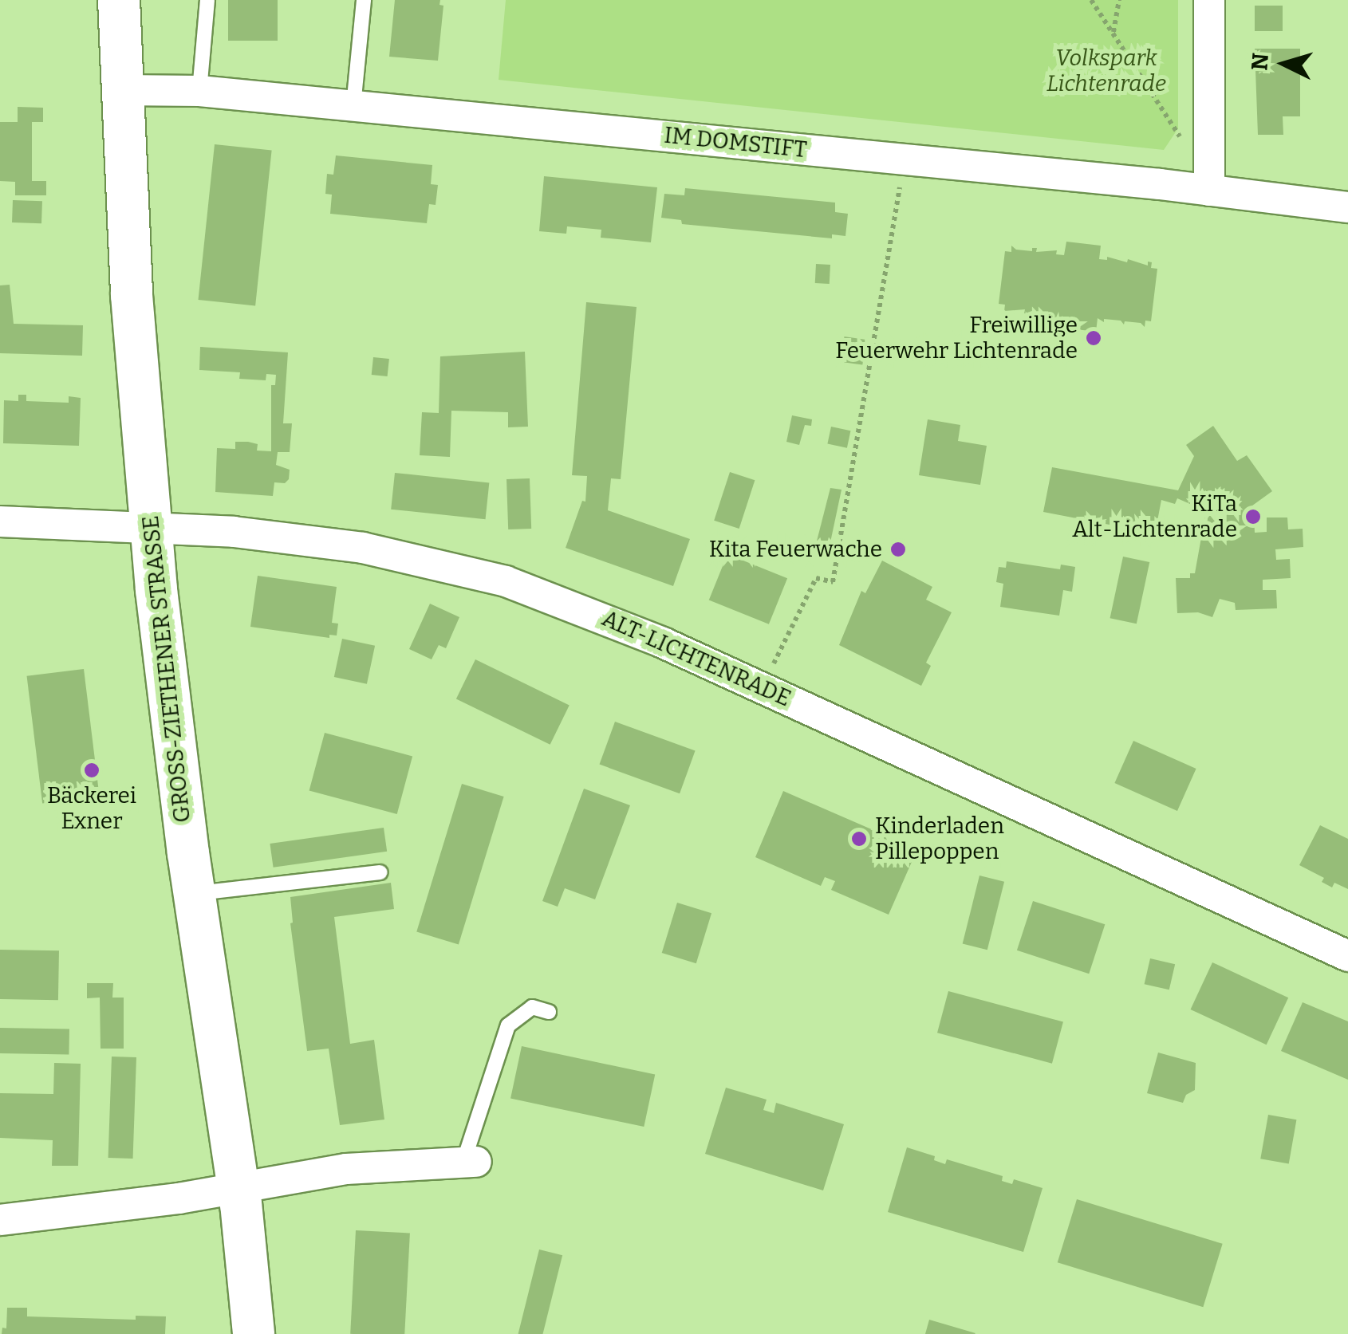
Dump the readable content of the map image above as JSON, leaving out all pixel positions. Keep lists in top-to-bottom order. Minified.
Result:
{"streets":{"street":["IM DOMSTIFT","ALT-LICHTENRADE","GROSS-ZIETHENER STRASSE"]},"crossings":[["IM DOMSTIFT","GROSS-ZIETHENER STRASSE"],["ALT-LICHTENRADE","GROSS-ZIETHENER STRASSE"]],"parks":["Volkspark Lichtenrade"],"places":["Freiwillige Feuerwehr Lichtenrade","KiTa Alt-Lichtenrade","Kita Feuerwache","Bäckerei Exner","Kinderladen Pillepoppen"],"north":"left"}
